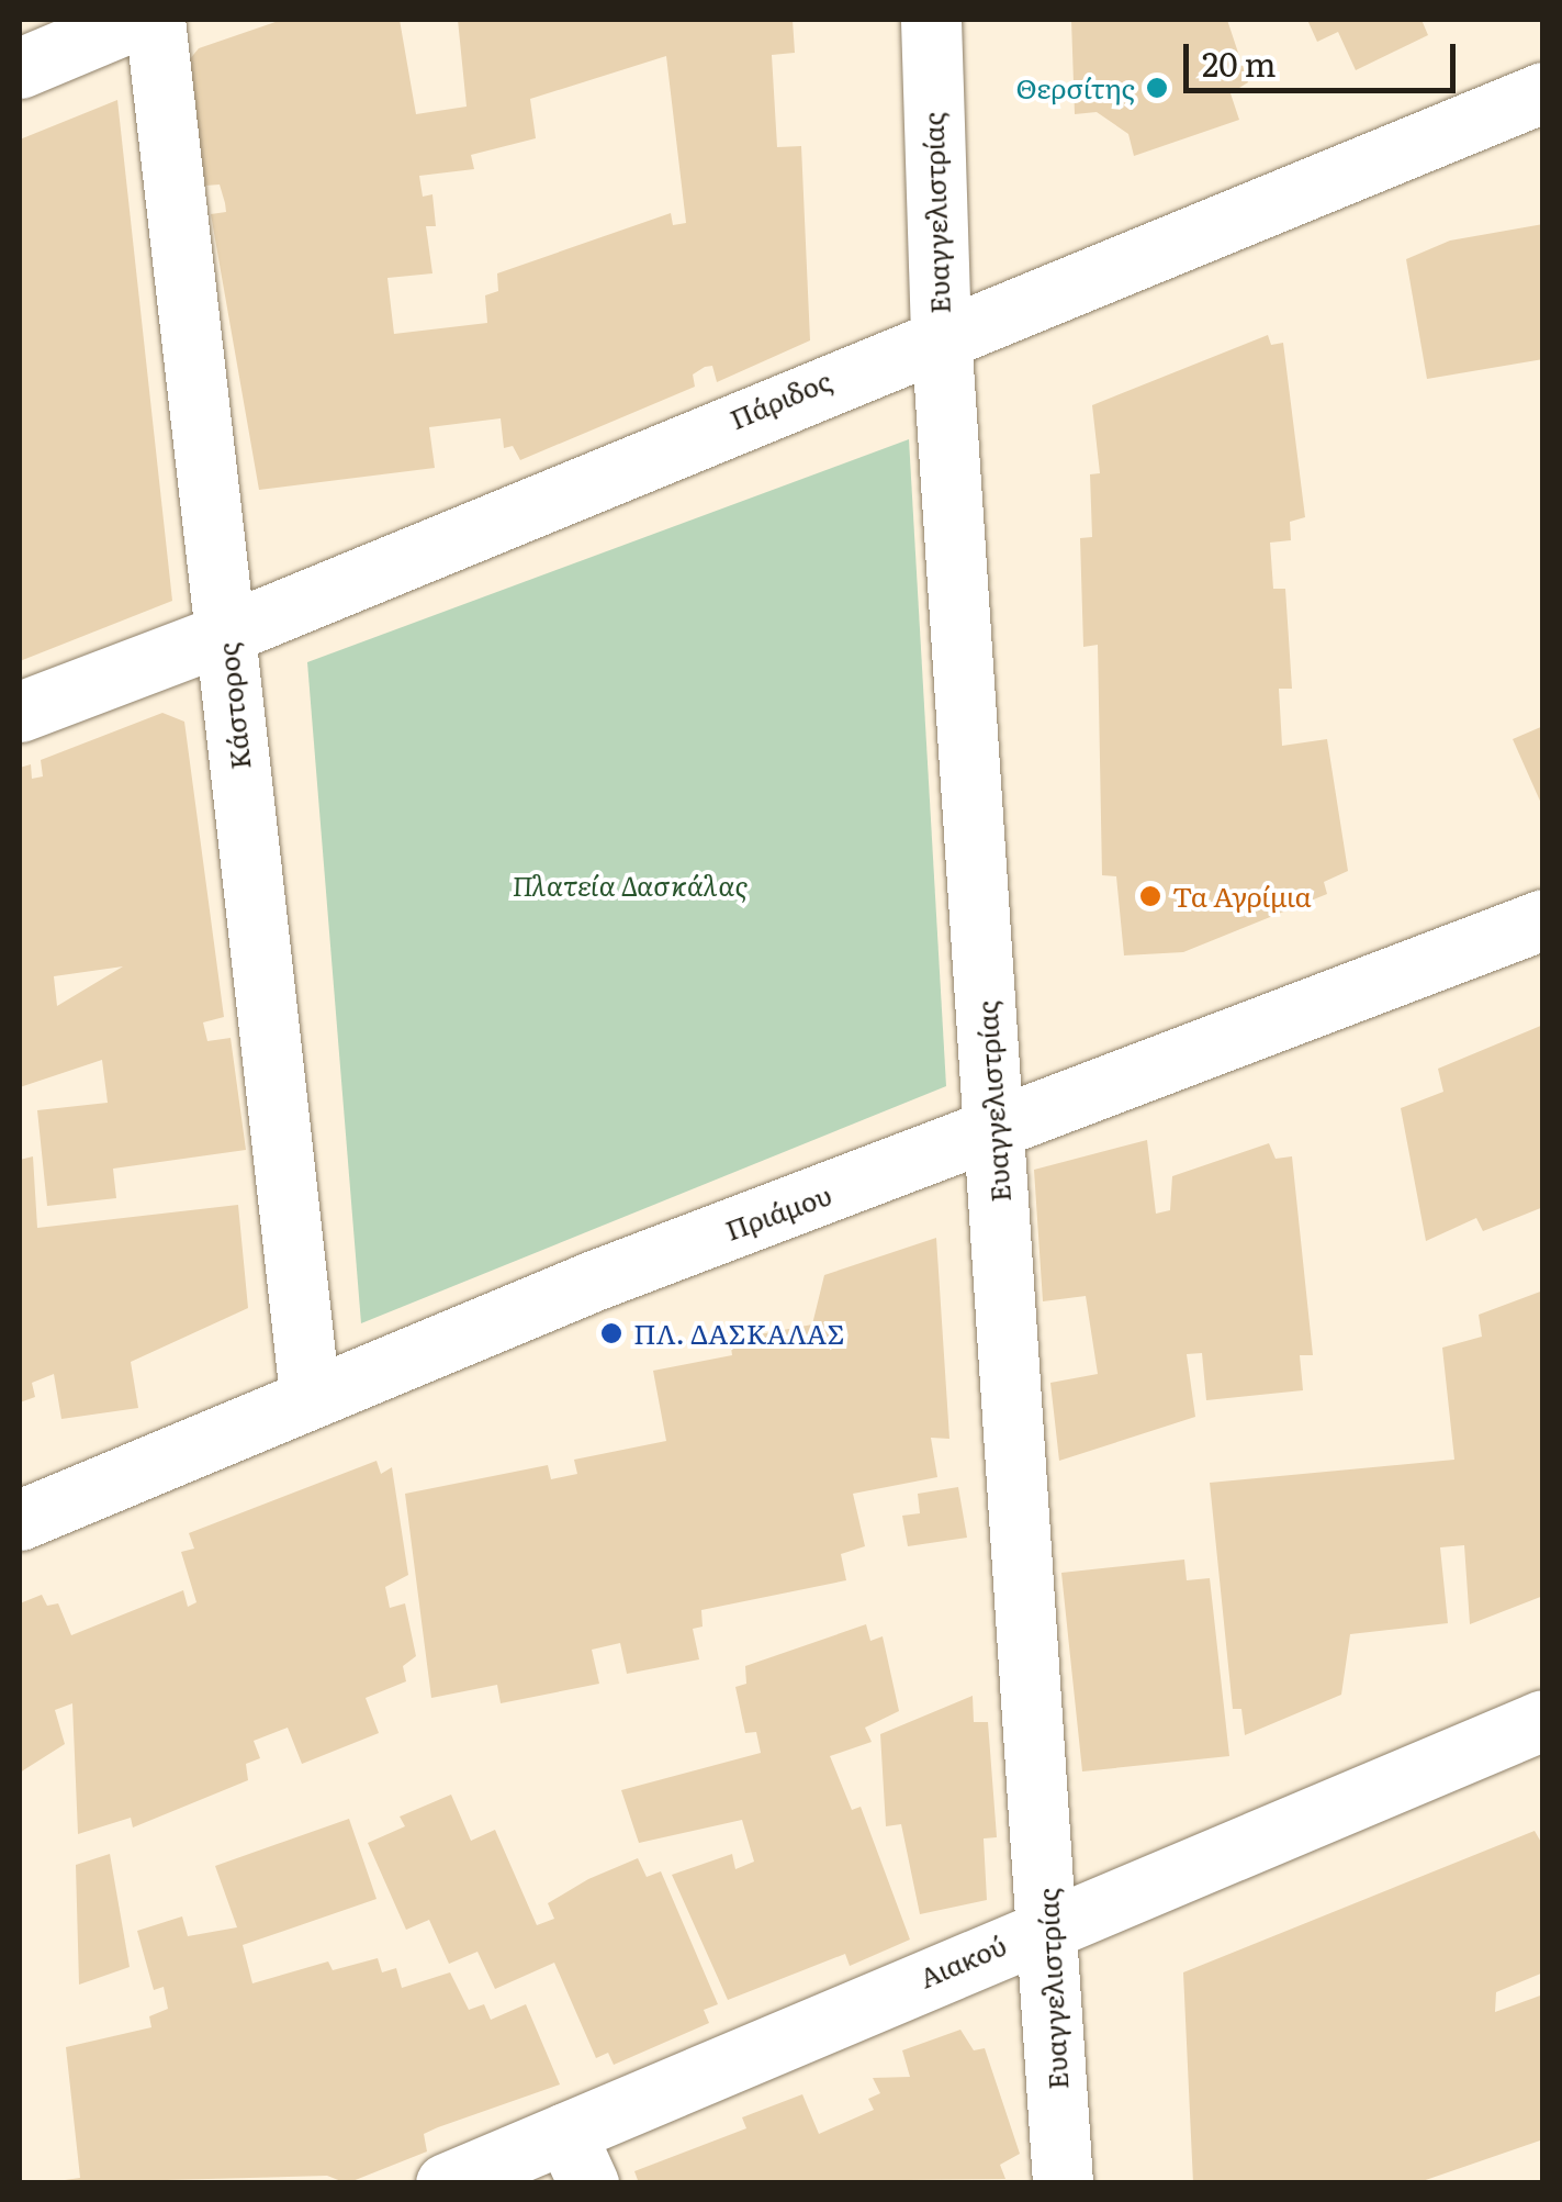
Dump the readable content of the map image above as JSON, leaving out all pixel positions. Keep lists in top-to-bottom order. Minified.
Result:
{"streets":{"street":["Ευαγγελιστρίας","Πάριδος","Κάστορος","Πριάμου","Αιακού"]},"crossings":[["Ευαγγελιστρίας","Πάριδος"],["Ευαγγελιστρίας","Πριάμου"],["Ευαγγελιστρίας","Αιακού"],["Πάριδος","Κάστορος"],["Κάστορος","Πριάμου"]],"parks":["Πλατεία Δασκάλας"],"places":["Θερσίτης","Τα Αγρίμια","ΠΛ. ΔΑΣΚΑΛΑΣ"],"scale_bar":"20 m"}
